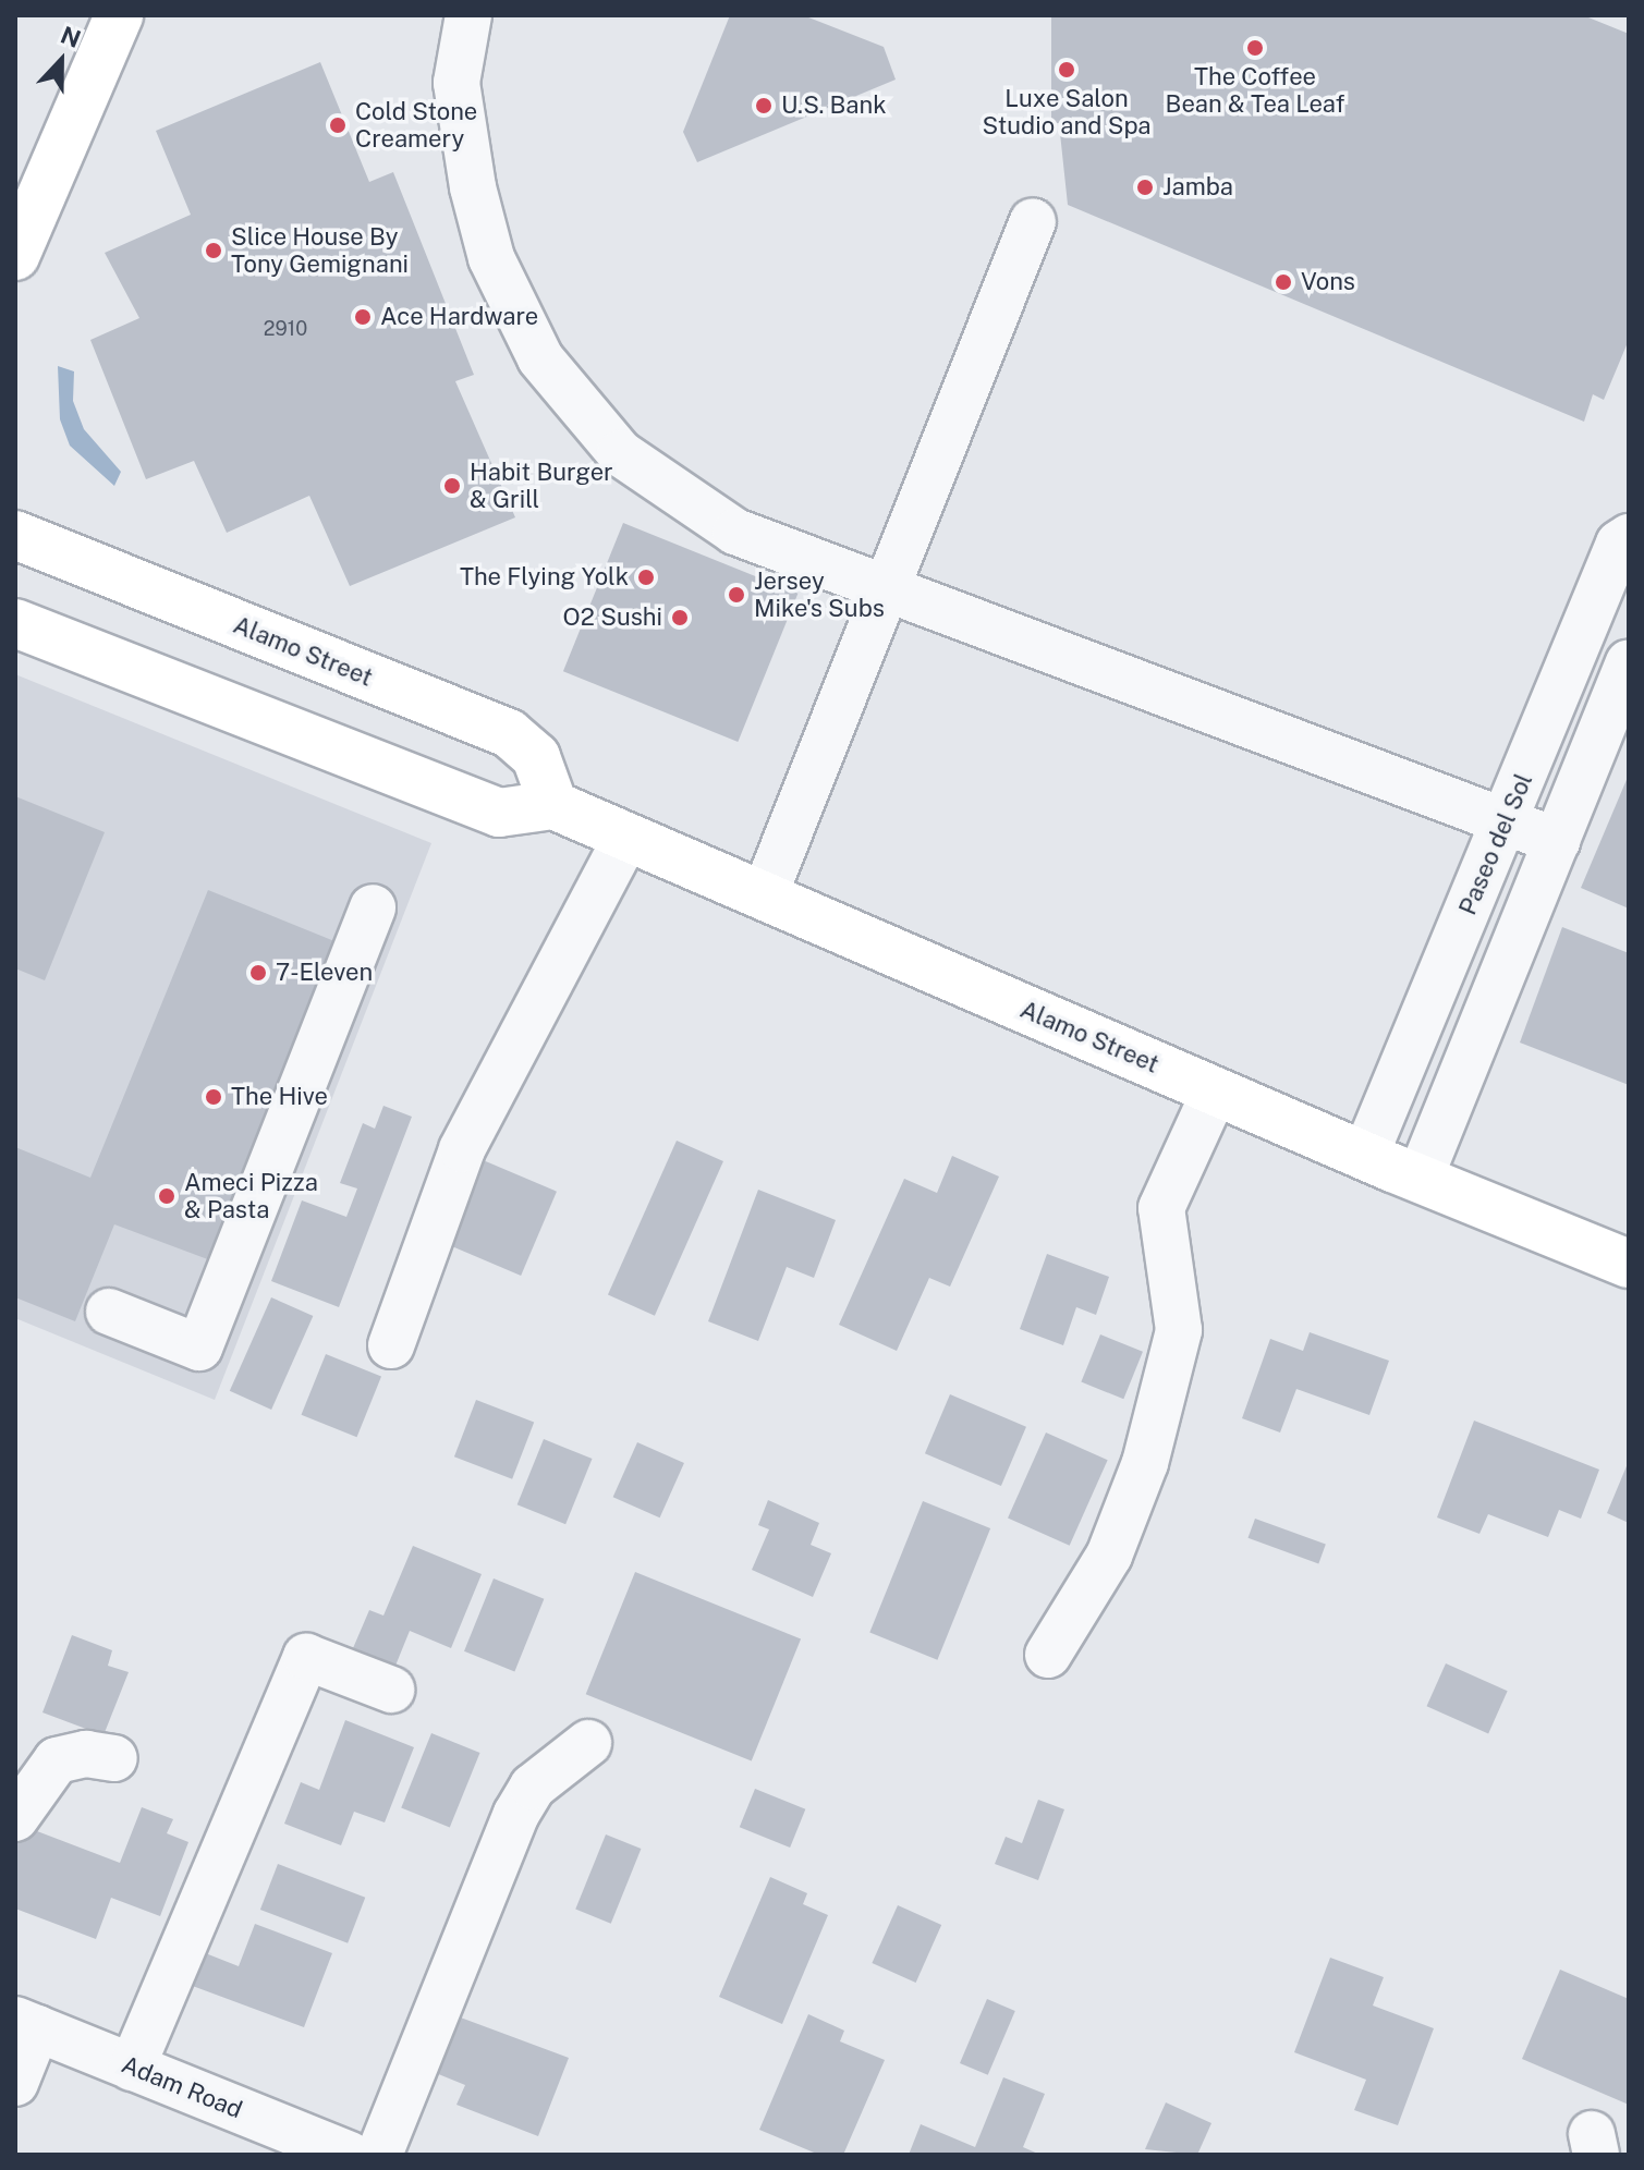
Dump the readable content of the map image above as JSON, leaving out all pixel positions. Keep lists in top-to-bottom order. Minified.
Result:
{"streets":{"main road":["Alamo Street"],"street":["Paseo del Sol","Adam Road"]},"crossings":[["Alamo Street","Paseo del Sol"]],"places":["The Coffee Bean & Tea Leaf","Luxe Salon Studio and Spa","U.S. Bank","Cold Stone Creamery","Jamba","Slice House By Tony Gemignani","Vons","Ace Hardware","Habit Burger & Grill","The Flying Yolk","Jersey Mike's Subs","O2 Sushi","7-Eleven","The Hive","Ameci Pizza & Pasta"],"house_numbers":["2910"],"north":"top"}
